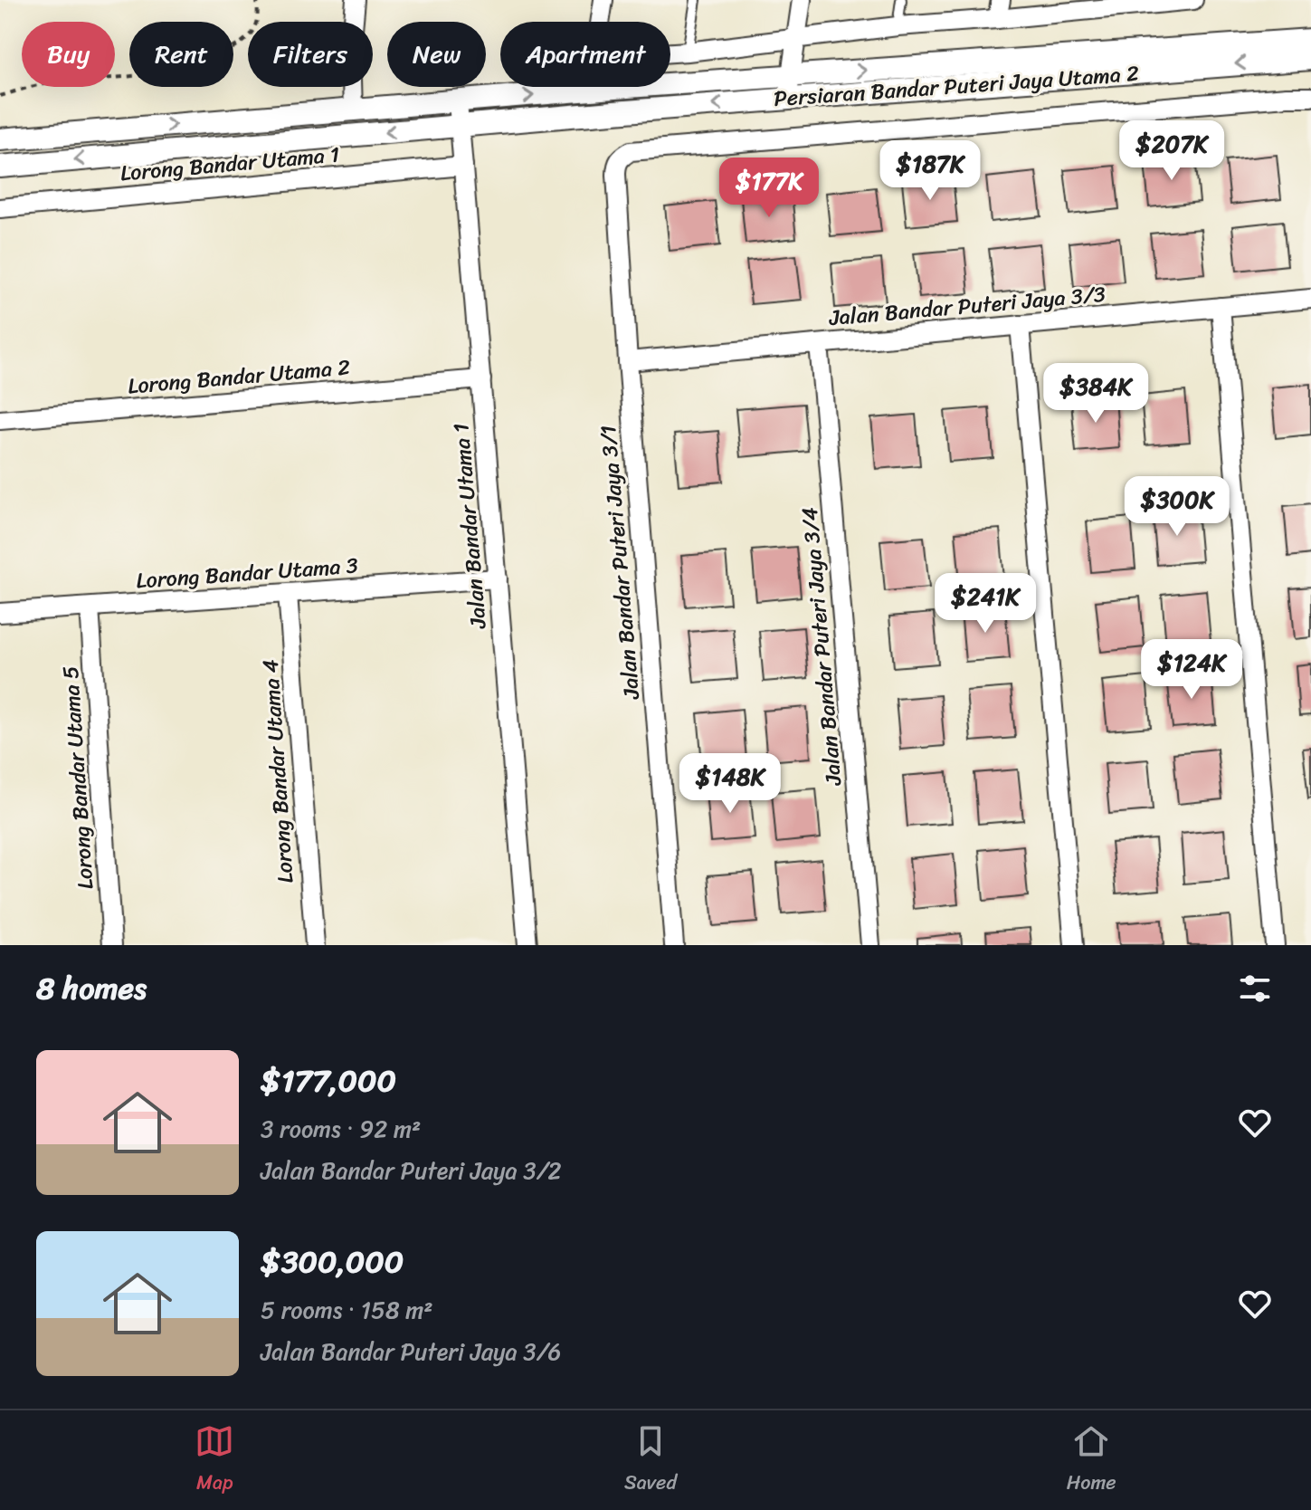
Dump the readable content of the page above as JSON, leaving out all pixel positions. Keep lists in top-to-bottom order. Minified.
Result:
{"streets":{"street":["Persiaran Bandar Puteri Jaya Utama 2","Lorong Bandar Utama 1","Jalan Bandar Puteri Jaya 3/3","Lorong Bandar Utama 2","Jalan Bandar Utama 1","Jalan Bandar Puteri Jaya 3/1","Lorong Bandar Utama 3","Jalan Bandar Puteri Jaya 3/4","Lorong Bandar Utama 4","Lorong Bandar Utama 5"]},"crossings":[["Persiaran Bandar Puteri Jaya Utama 2","Jalan Bandar Utama 1"],["Lorong Bandar Utama 1","Jalan Bandar Utama 1"],["Jalan Bandar Puteri Jaya 3/3","Jalan Bandar Puteri Jaya 3/1"],["Jalan Bandar Puteri Jaya 3/3","Jalan Bandar Puteri Jaya 3/4"],["Lorong Bandar Utama 2","Jalan Bandar Utama 1"],["Jalan Bandar Utama 1","Lorong Bandar Utama 3"],["Lorong Bandar Utama 3","Lorong Bandar Utama 4"],["Lorong Bandar Utama 3","Lorong Bandar Utama 5"]],"page":{"chip":["Buy","Rent","Filters","New","Apartment"],"price":["$207K","$187K","$177K","$384K","$300K","$241K","$124K","$148K"],"heading":"8 homes","list":[{"name":"$177,000","note":"3 rooms · 92 m² · Jalan Bandar Puteri Jaya 3/2"},{"name":"$300,000","note":"5 rooms · 158 m² · Jalan Bandar Puteri Jaya 3/6"}],"tabs":["Map","Saved","Home"]}}
